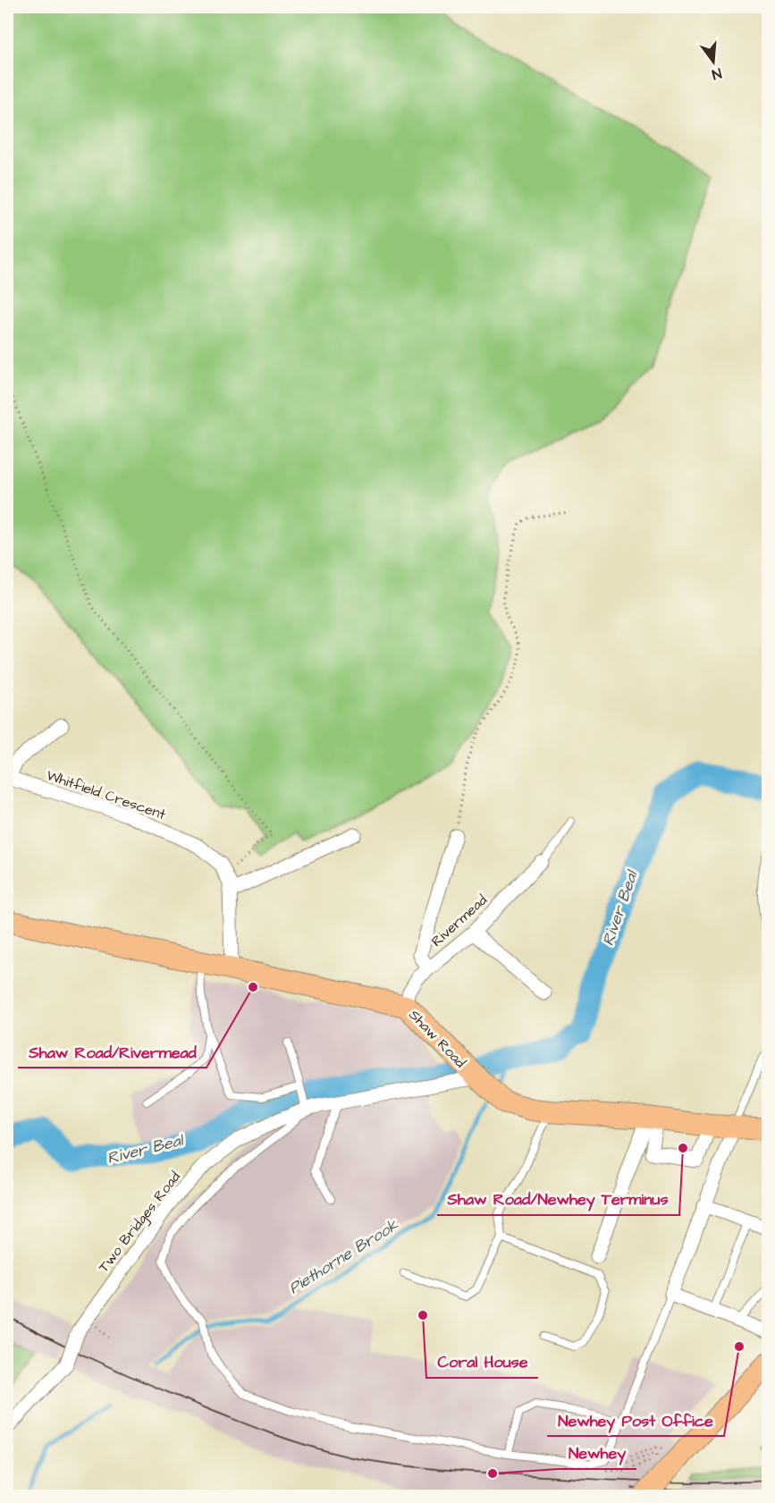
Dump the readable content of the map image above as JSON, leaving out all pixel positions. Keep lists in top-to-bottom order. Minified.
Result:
{"streets":{"main road":["Shaw Road"],"street":["Whitfield Crescent","Rivermead","Two Bridges Road"]},"crossings":[["Whitfield Crescent","Shaw Road"],["Rivermead","Shaw Road"],["Shaw Road","Two Bridges Road"]],"water":["River Beal","Piethorne Brook"],"places":["Shaw Road/Rivermead","Shaw Road/Newhey Terminus","Coral House","Newhey Post Office","Newhey"],"north":"bottom"}
